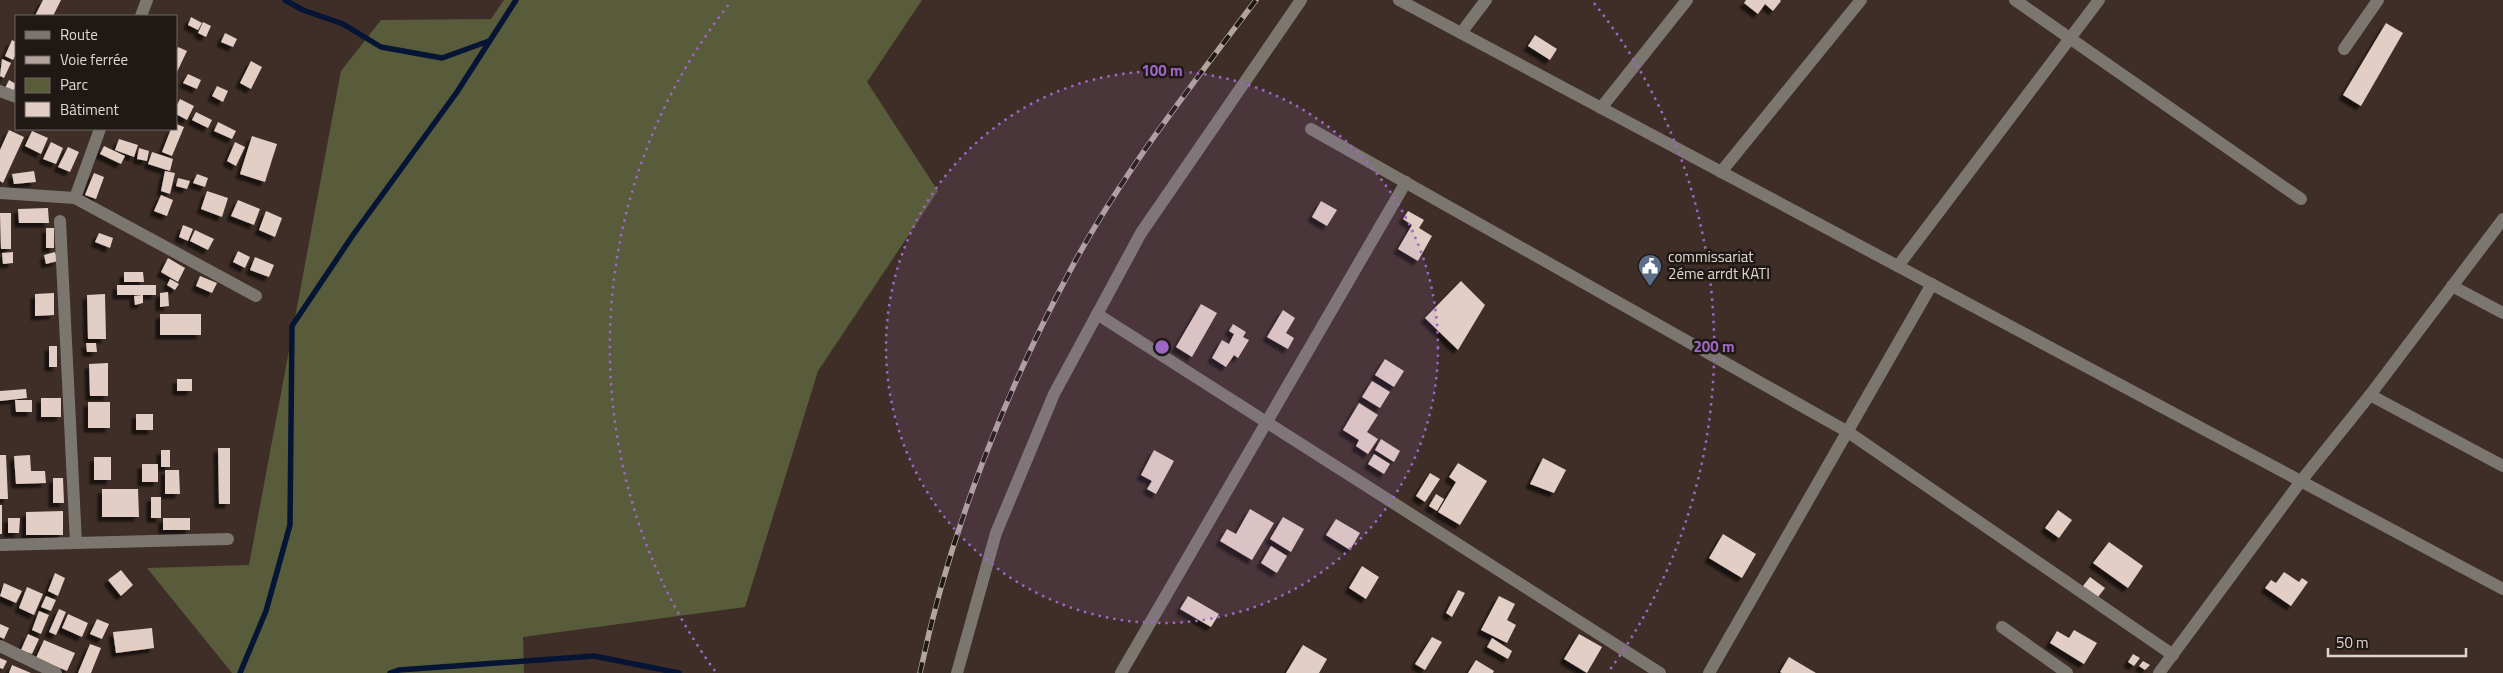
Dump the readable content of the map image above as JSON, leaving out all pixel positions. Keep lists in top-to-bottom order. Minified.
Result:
{"places":{"public building":["commissariat 2éme arrdt KATI"]},"legend":["Route","Voie ferrée","Parc","Bâtiment"],"scale_bar":"50 m","rings":["100 m","200 m"]}
